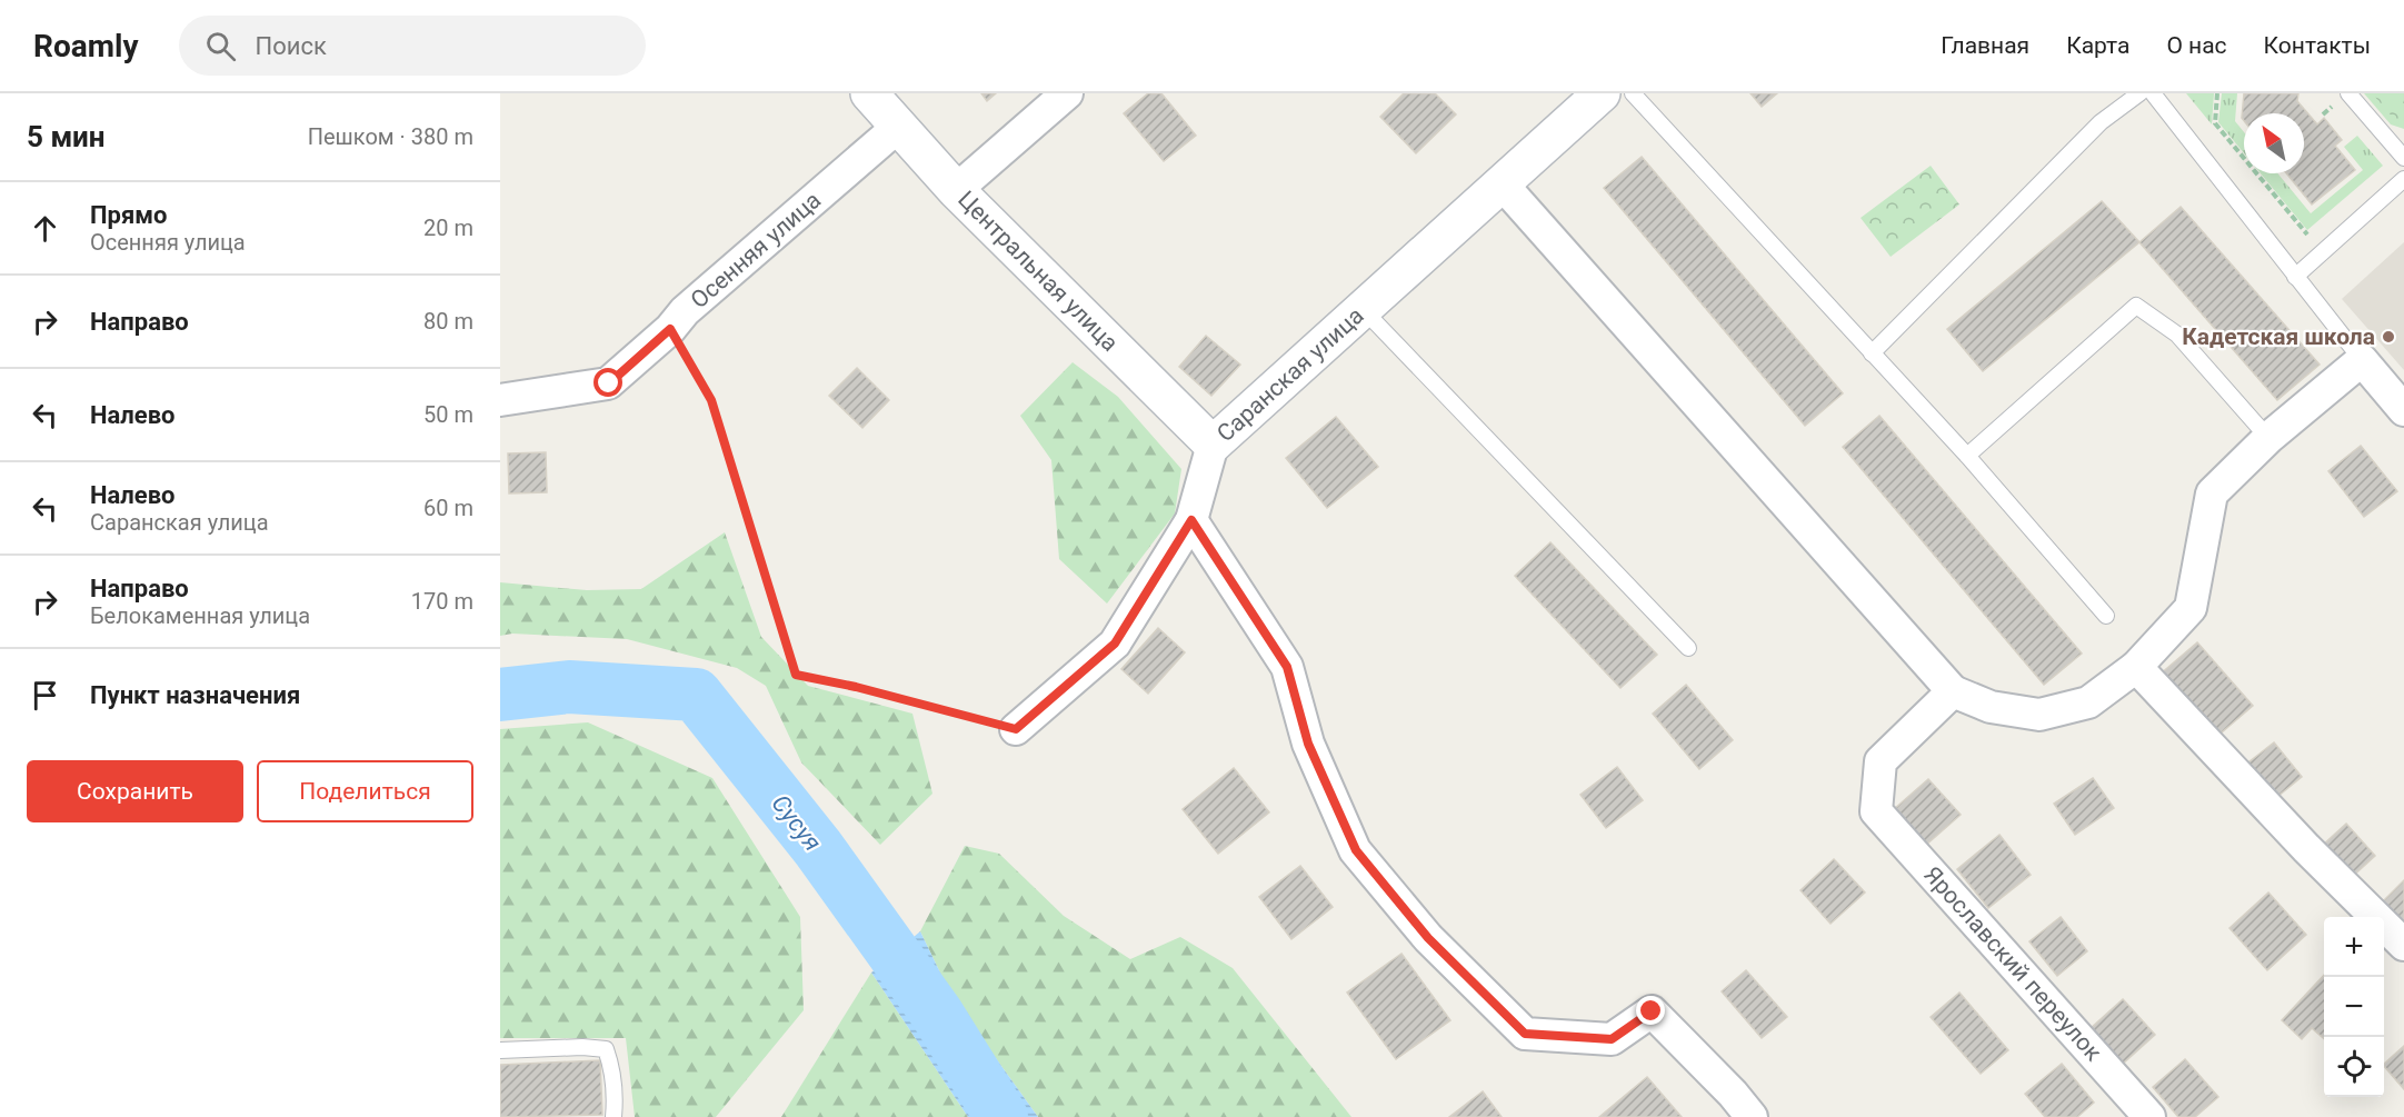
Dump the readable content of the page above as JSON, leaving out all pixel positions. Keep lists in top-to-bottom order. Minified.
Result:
{"streets":{"street":["Осенняя улица","Центральная улица","Саранская улица","Ярославский переулок"]},"crossings":[["Осенняя улица","Центральная улица"],["Центральная улица","Саранская улица"]],"water":["Сусуя"],"places":["Кадетская школа"],"north":"top left","page":{"header":"Roamly","search":"Поиск","nav":["Главная","Карта","О нас","Контакты"],"heading":["5 мин","Пешком · 380 m"],"list":[["Прямо","Осенняя улица","20 m"],["Направо","80 m"],["Налево","50 m"],["Налево","Саранская улица","60 m"],["Направо","Белокаменная улица","170 m"],"Пункт назначения"],"buttons":["Сохранить","Поделиться"],"map_buttons":["+","−"]}}
